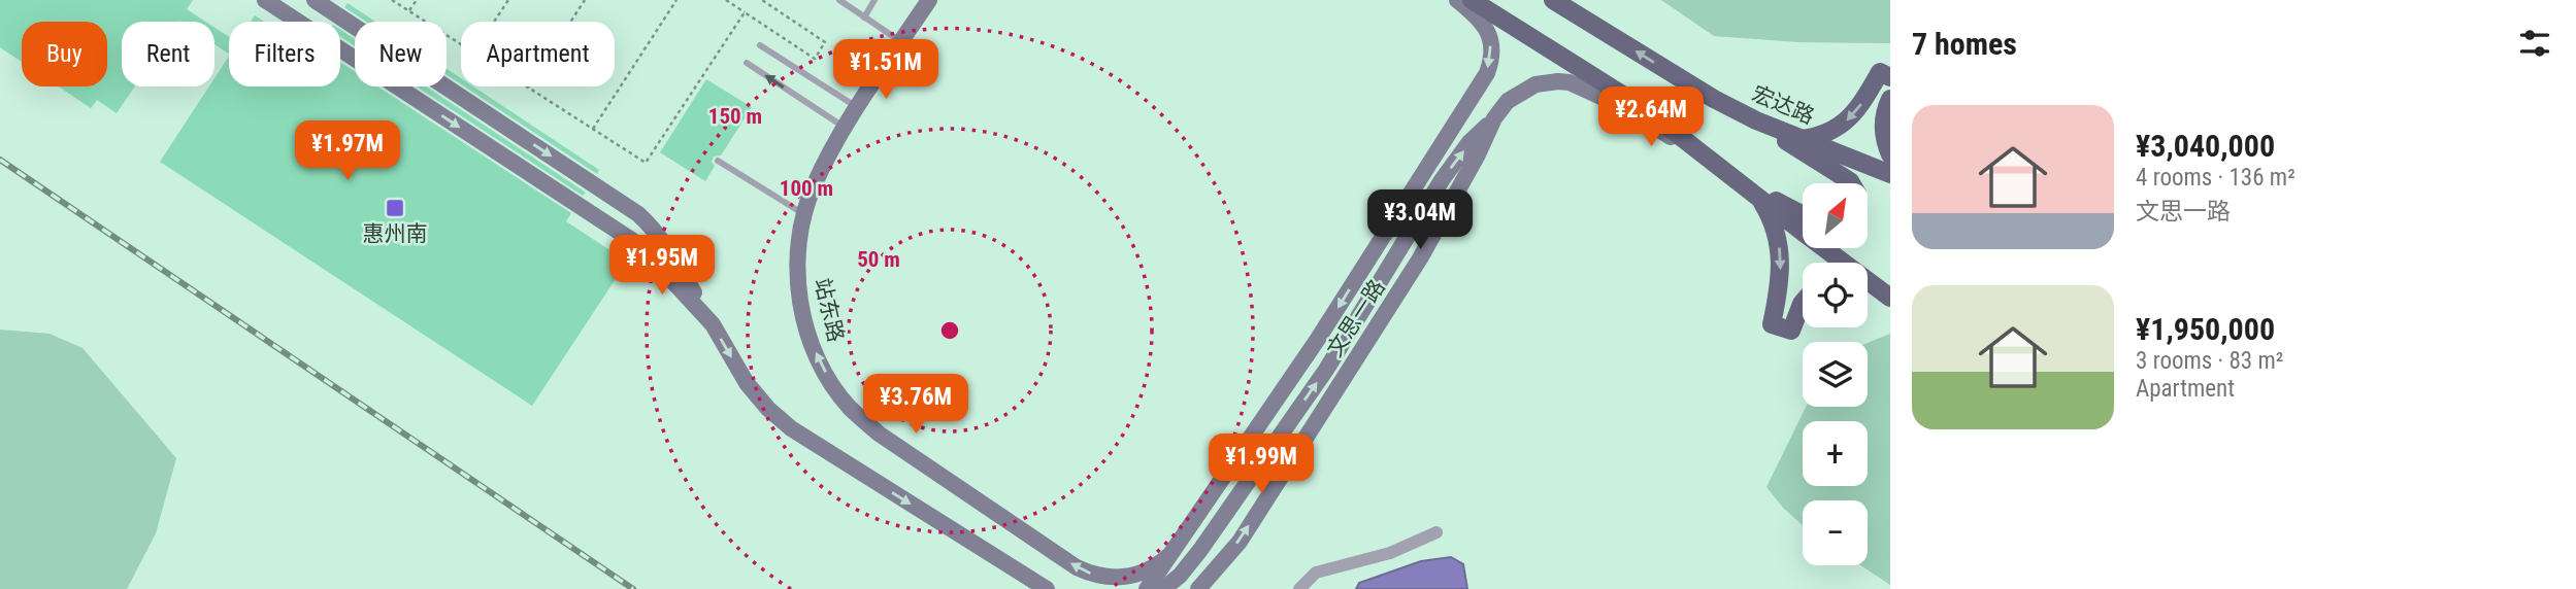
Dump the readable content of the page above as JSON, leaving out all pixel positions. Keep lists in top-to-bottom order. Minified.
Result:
{"streets":{"main road":["宏达路"],"street":["站东路","文思一路"]},"crossings":[["站东路","文思一路"]],"places":{"transit":["惠州南"]},"north":"top right","page":{"heading":"7 homes","chip":["Buy","Rent","Filters","New","Apartment"],"price":["¥1.51M","¥2.64M","¥1.97M","¥3.04M","¥1.95M","¥3.76M","¥1.99M"],"list":[{"name":"¥3,040,000","note":"4 rooms · 136 m² · 文思一路"},{"name":"¥1,950,000","note":"3 rooms · 83 m² · Apartment"}],"map_buttons":["+","−"]},"rings":["150 m","100 m","50 m"]}
